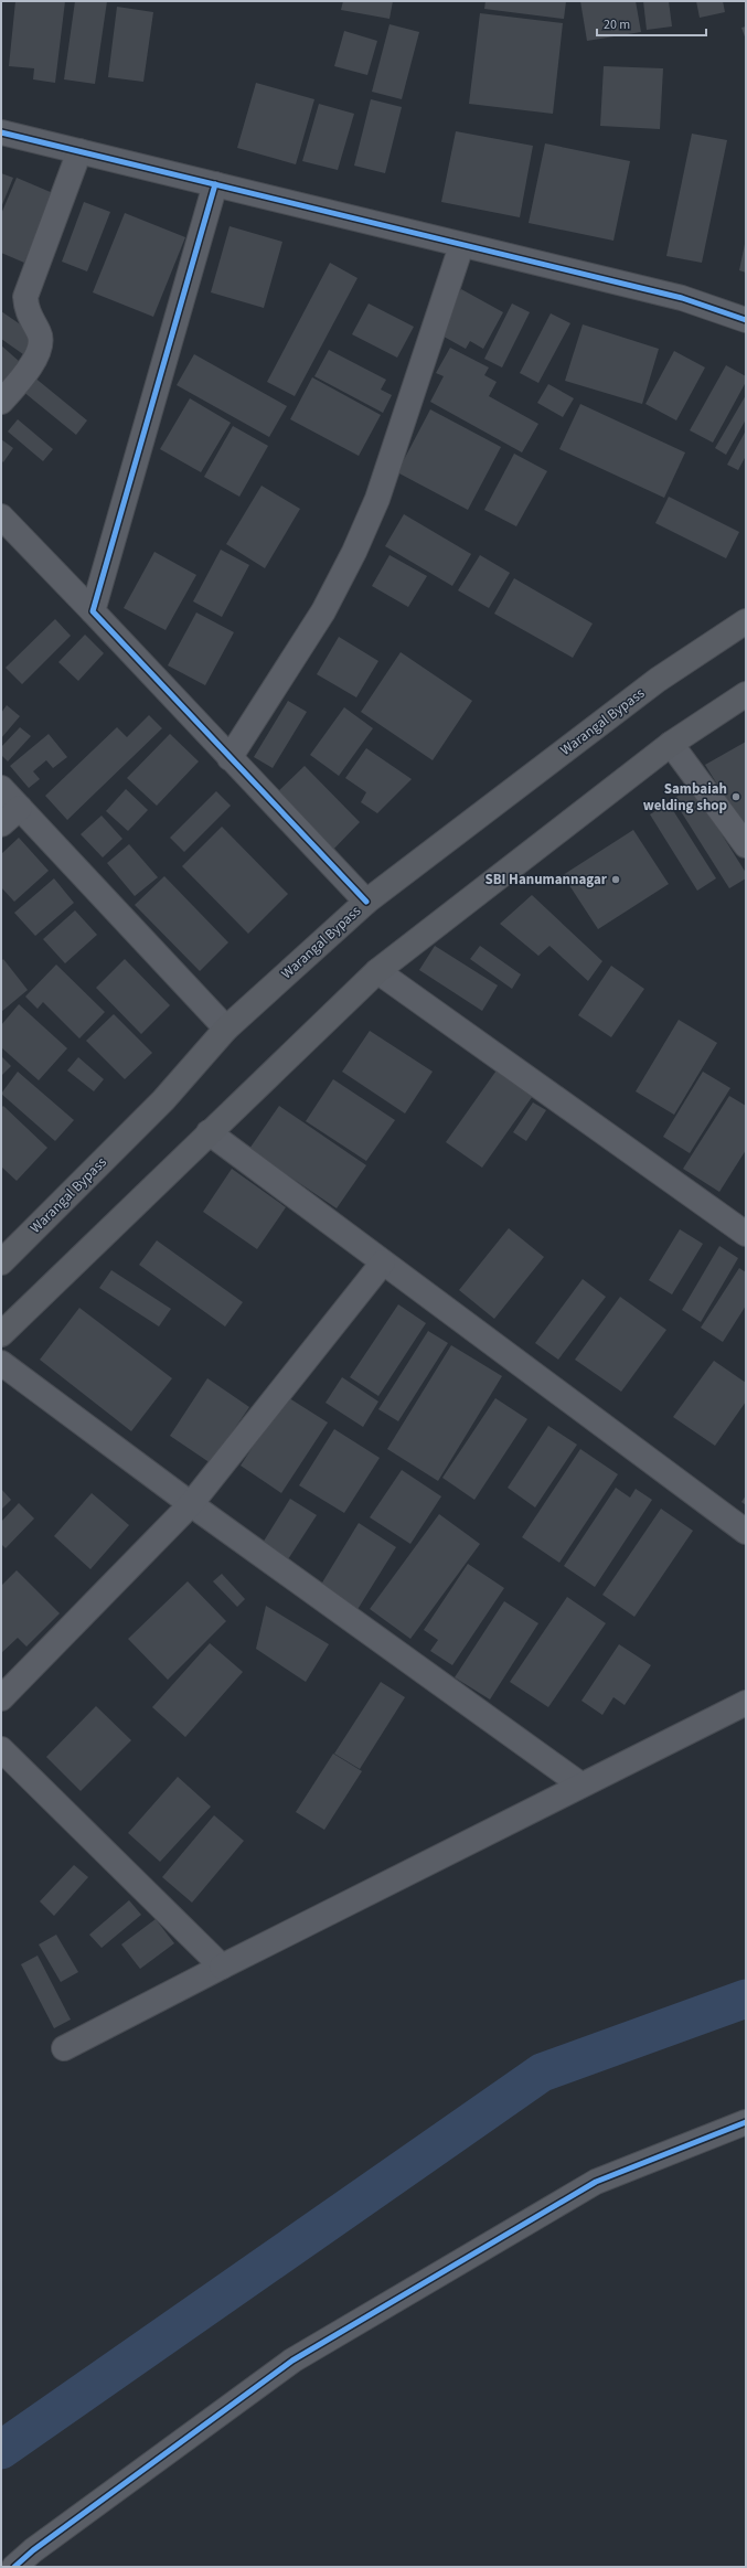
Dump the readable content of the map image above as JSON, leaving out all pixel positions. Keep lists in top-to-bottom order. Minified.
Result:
{"streets":{"main road":["Warangal Bypass"]},"places":["Sambaiah welding shop","SBI Hanumannagar"],"scale_bar":"20 m"}
